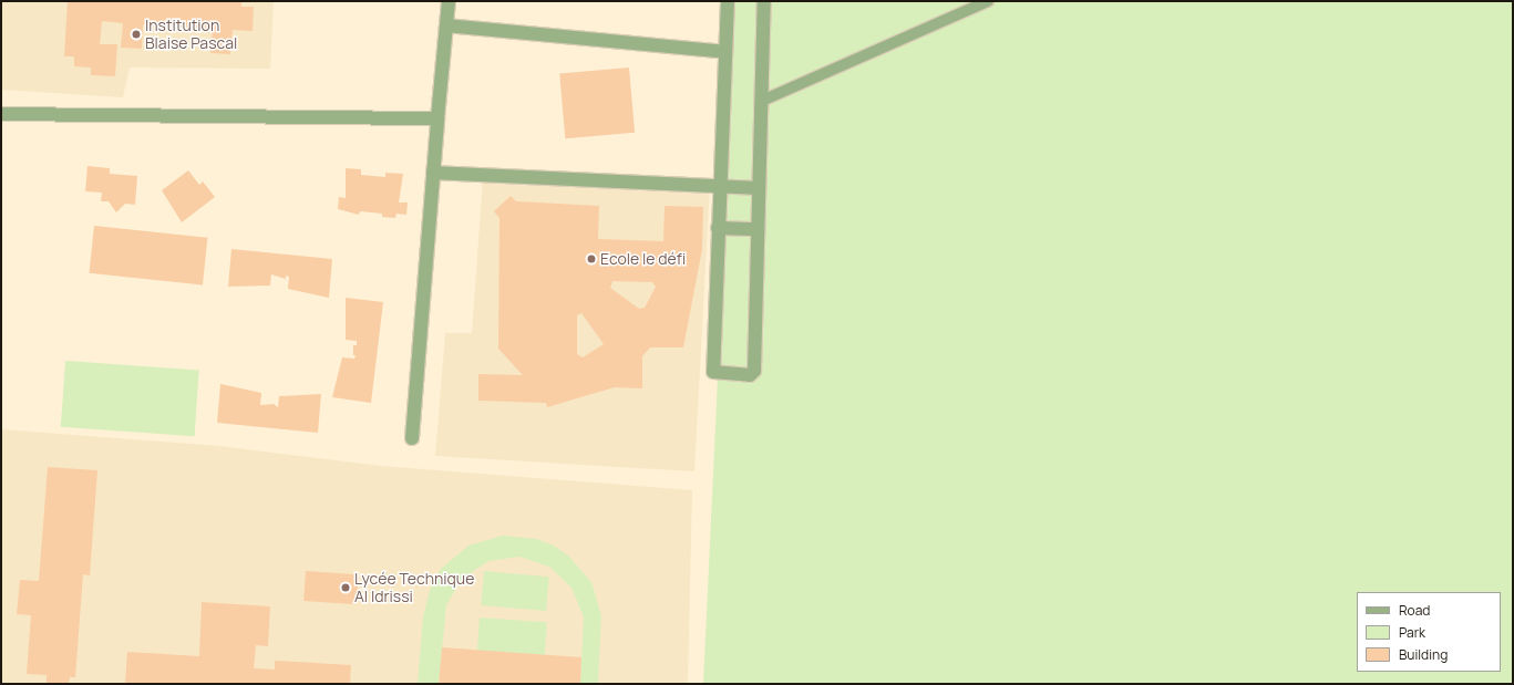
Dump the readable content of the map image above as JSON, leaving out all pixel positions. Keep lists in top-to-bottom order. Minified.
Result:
{"places":["Institution Blaise Pascal","Ecole le défi","Lycée Technique Al Idrissi"],"legend":["Road","Park","Building"]}
